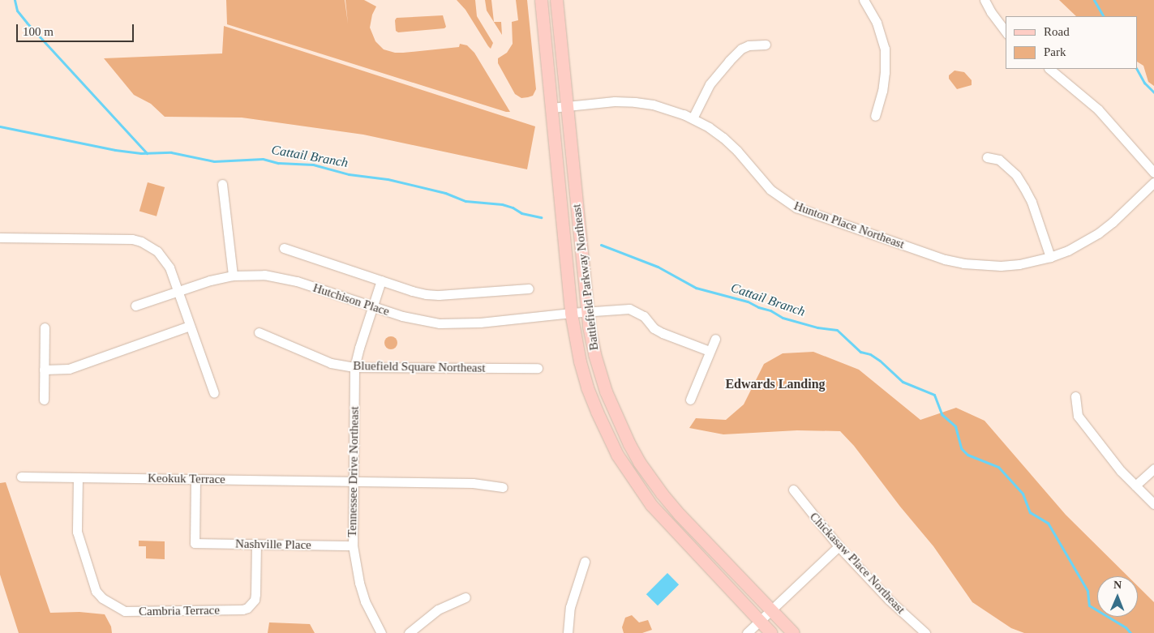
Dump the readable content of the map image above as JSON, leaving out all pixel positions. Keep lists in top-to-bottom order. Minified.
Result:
{"streets":{"main road":["Battlefield Parkway Northeast"],"street":["Hunton Place Northeast","Hutchison Place","Bluefield Square Northeast","Tennessee Drive Northeast","Keokuk Terrace","Nashville Place","Chickasaw Place Northeast","Cambria Terrace"]},"crossings":[["Hunton Place Northeast","Battlefield Parkway Northeast"],["Battlefield Parkway Northeast","Hutchison Place"],["Hutchison Place","Tennessee Drive Northeast"],["Bluefield Square Northeast","Tennessee Drive Northeast"],["Tennessee Drive Northeast","Keokuk Terrace"],["Tennessee Drive Northeast","Nashville Place"],["Keokuk Terrace","Nashville Place"],["Keokuk Terrace","Cambria Terrace"],["Nashville Place","Cambria Terrace"]],"districts":["Edwards Landing"],"water":["Cattail Branch"],"legend":["Road","Park"],"scale_bar":"100 m","north":"top"}
